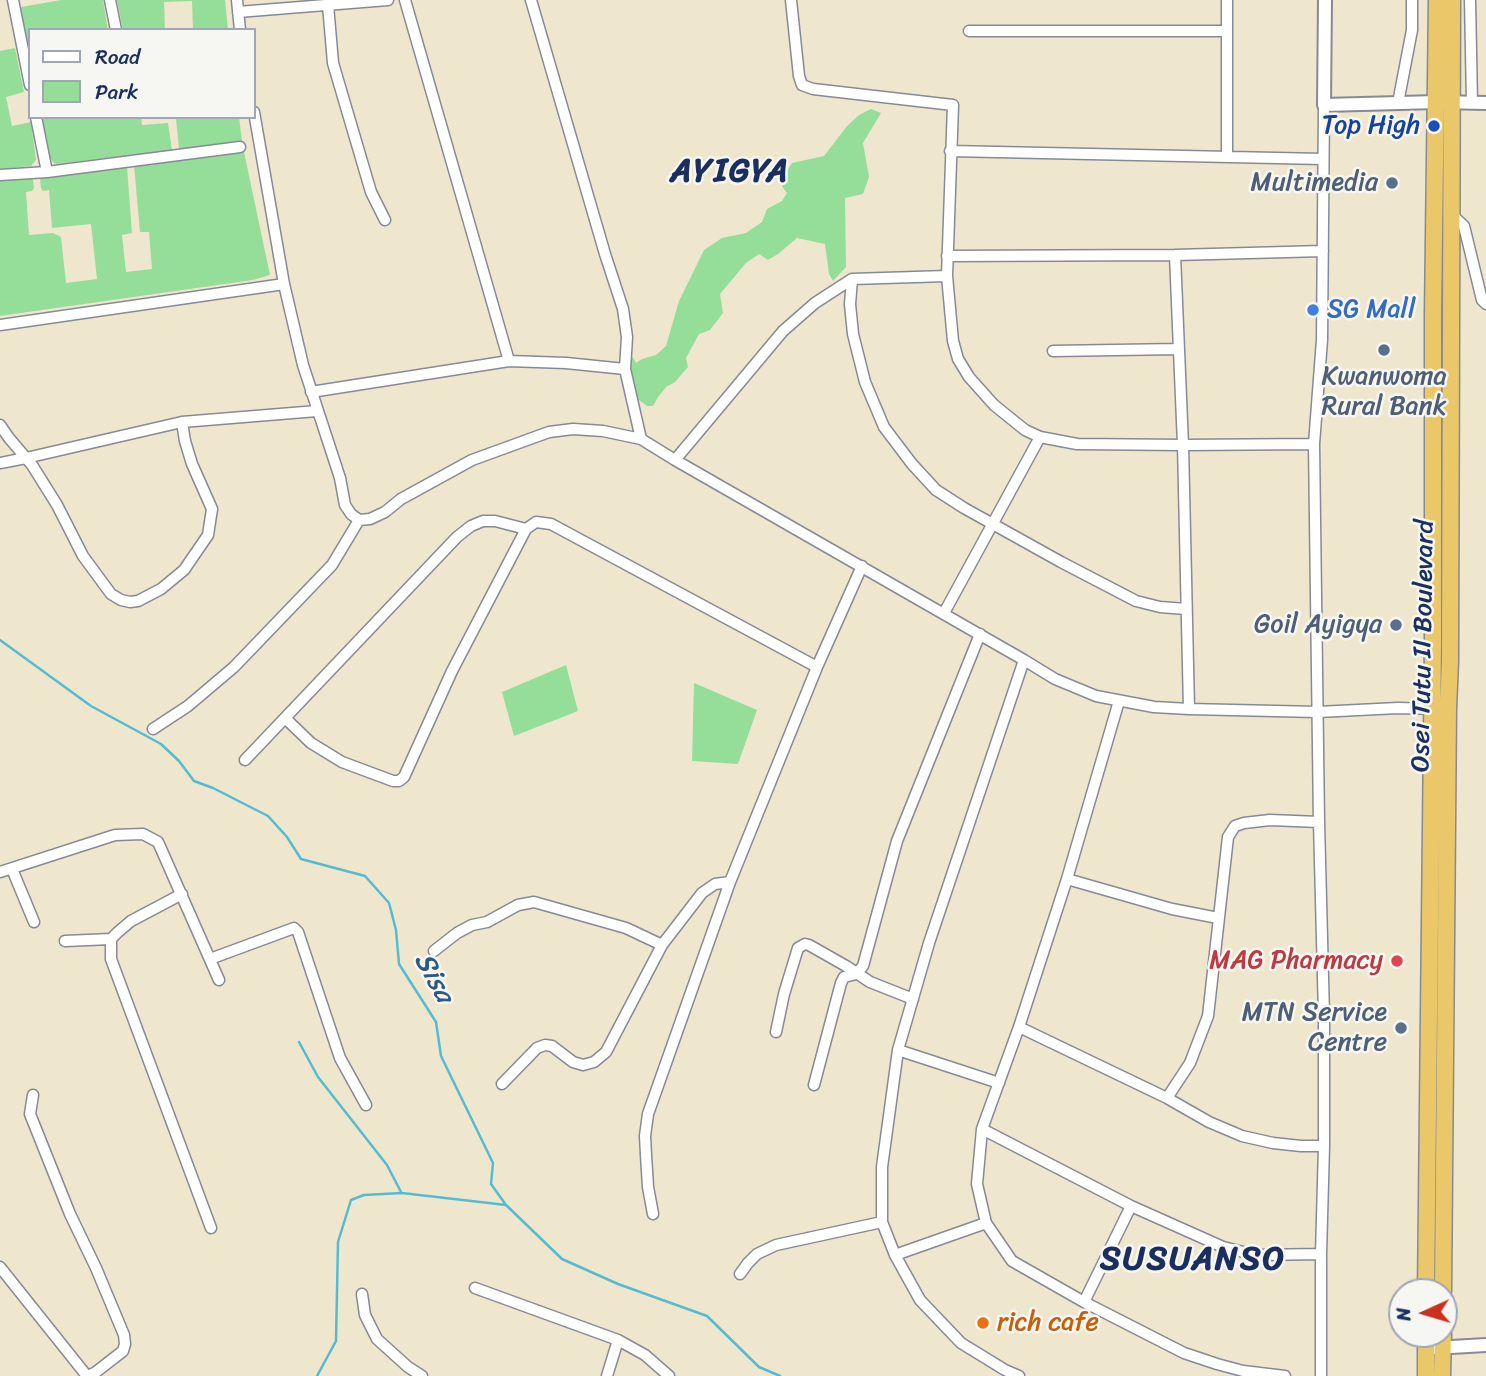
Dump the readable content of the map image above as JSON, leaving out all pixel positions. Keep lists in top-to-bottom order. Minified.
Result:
{"streets":{"highway":["Osei Tutu II Boulevard"]},"districts":["AYIGYA","SUSUANSO"],"water":["Sisa"],"places":["Top High","Multimedia","SG Mall","Kwanwoma Rural Bank","Goil Ayigya","MAG Pharmacy","MTN Service Centre","rich cafe"],"legend":["Road","Park"],"north":"left"}
